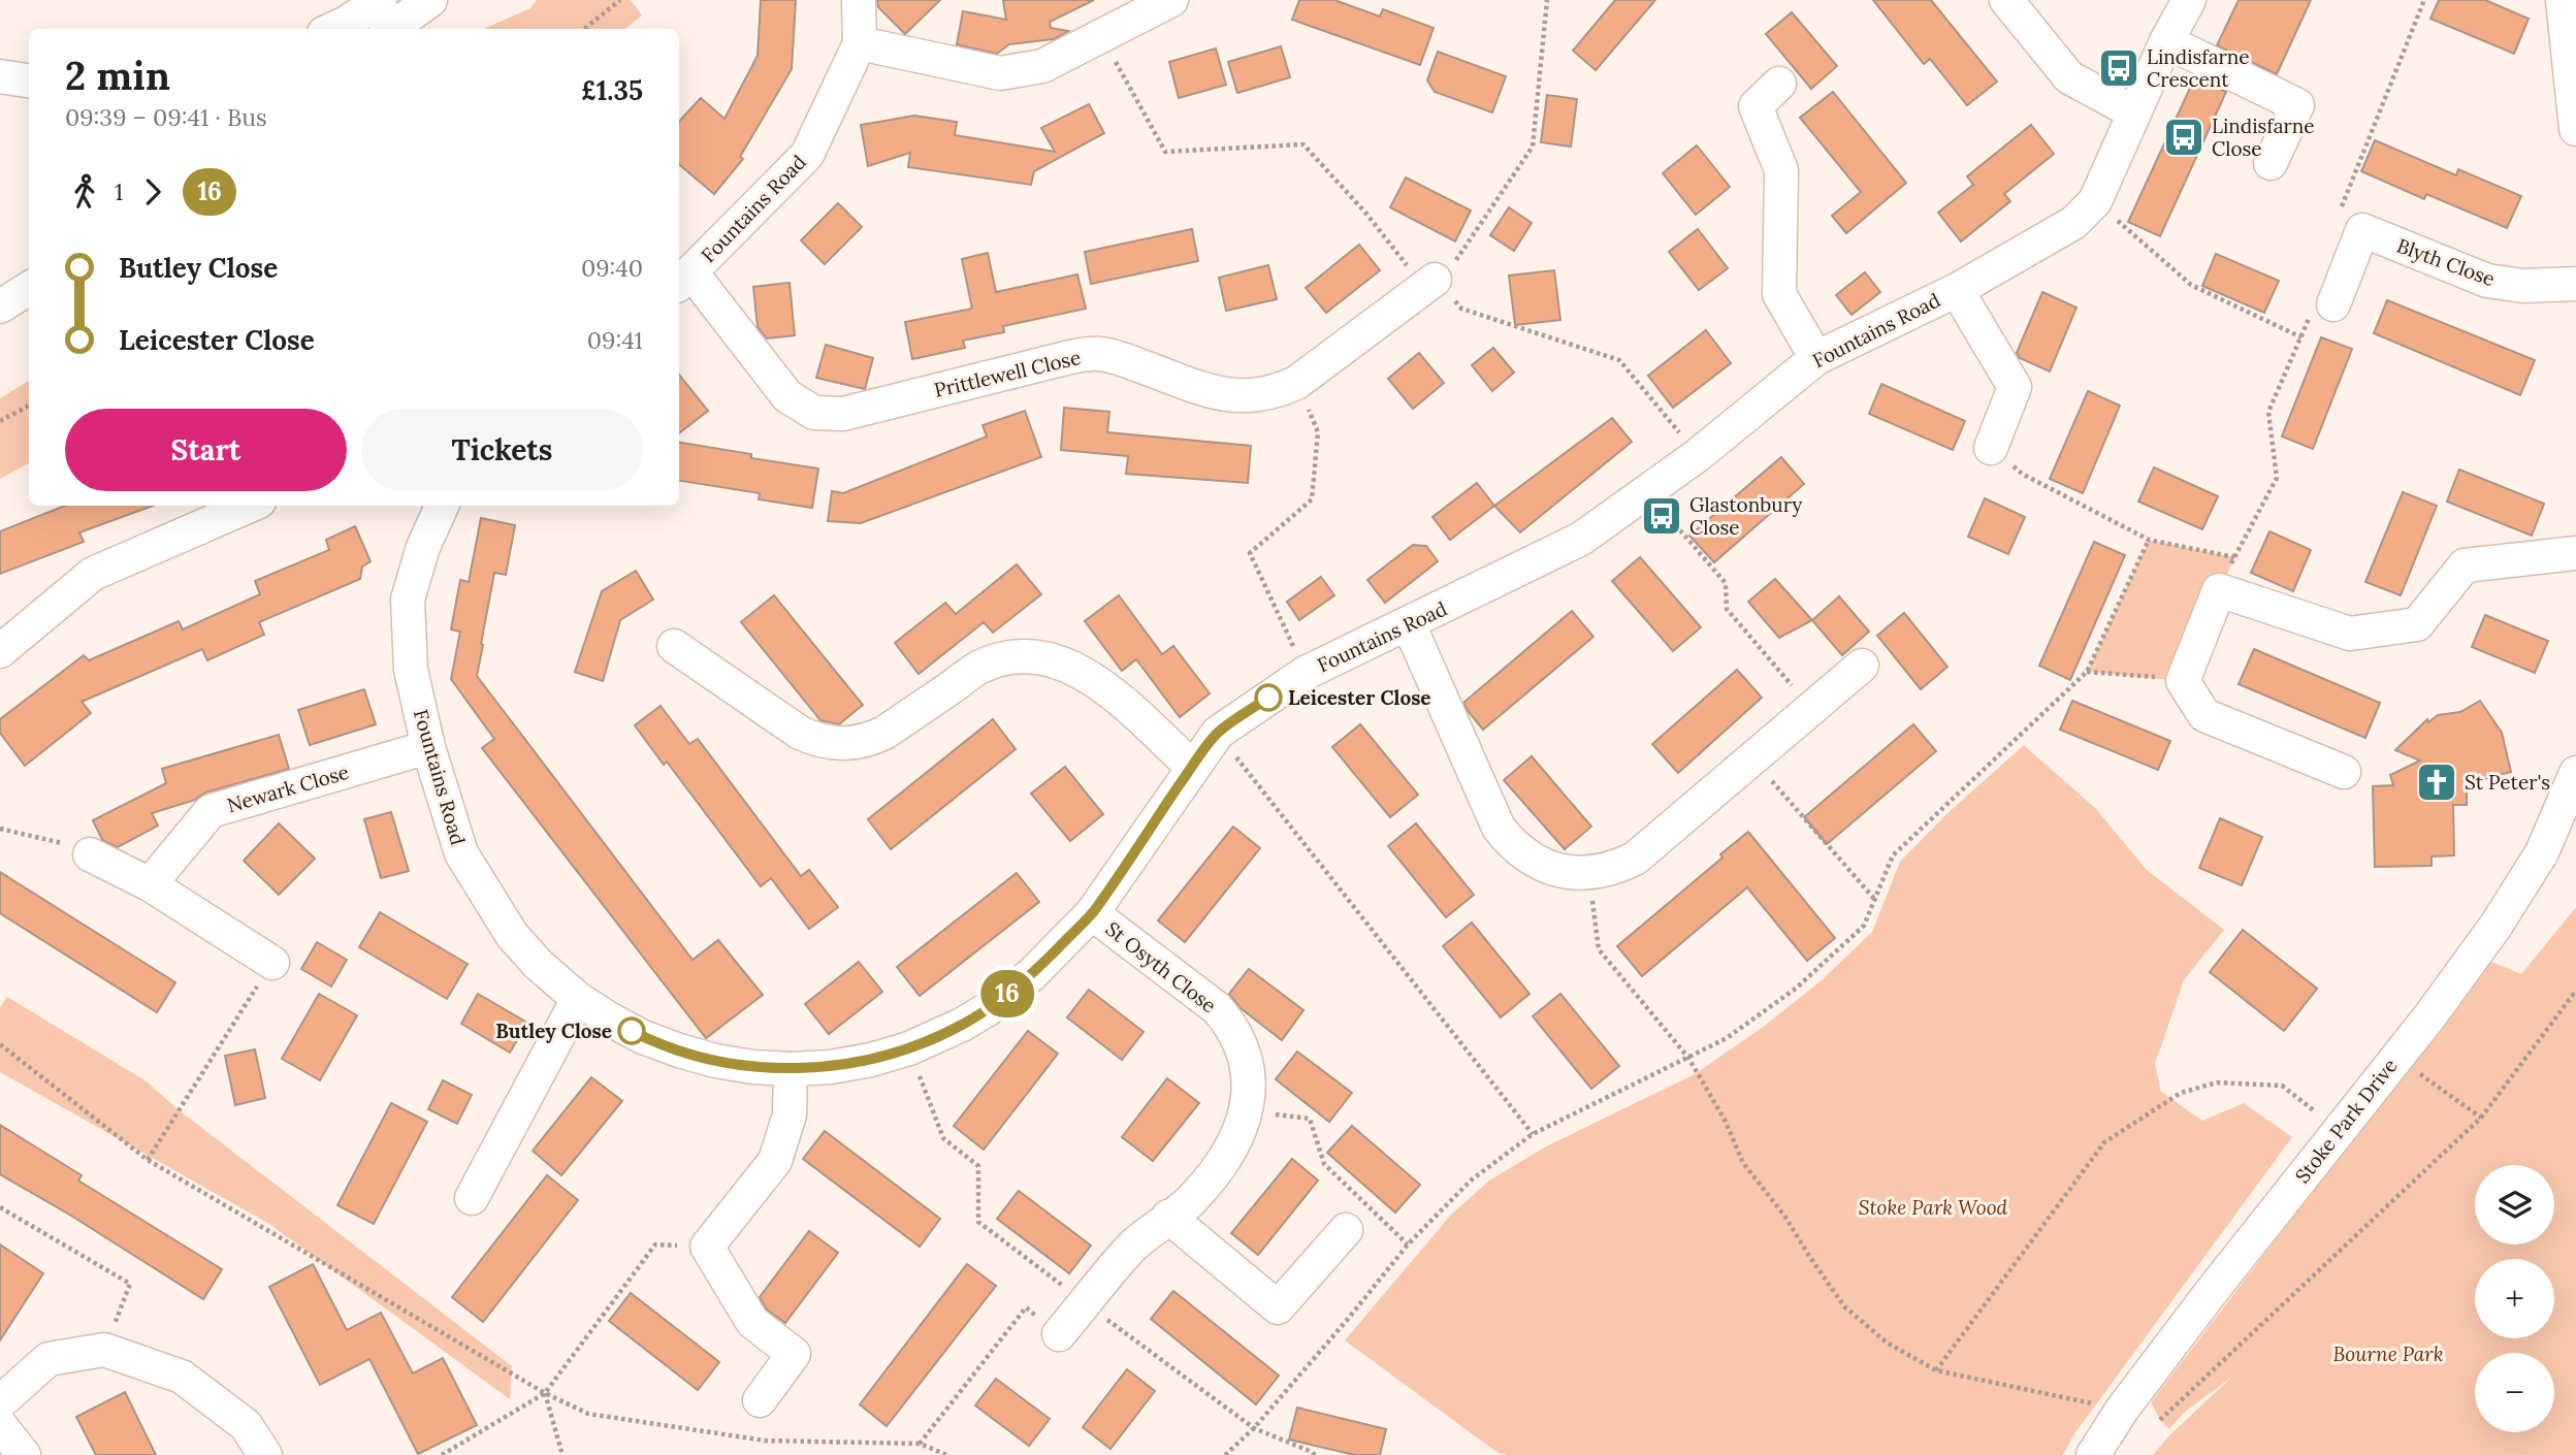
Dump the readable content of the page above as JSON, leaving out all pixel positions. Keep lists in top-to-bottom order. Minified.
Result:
{"streets":{"street":["Fountains Road","Blyth Close","Prittlewell Close","Newark Close","St Osyth Close","Stoke Park Drive"]},"crossings":[["Fountains Road","Prittlewell Close"],["Fountains Road","Newark Close"],["Fountains Road","St Osyth Close"]],"parks":["Stoke Park Wood","Bourne Park"],"places":{"bus stop":["Lindisfarne Crescent","Lindisfarne Close","Glastonbury Close"],"other":["Leicester Close","Butley Close"],"church":["St Peter's"]},"lines":["bus line 16"],"page":{"on_map":"16","heading":["2 min","09:39 – 09:41 · Bus","£1.35"],"legs":["1","16"],"list":[{"name":"Butley Close","value":"09:40"},{"name":"Leicester Close","value":"09:41"}],"buttons":["Start","Tickets"],"map_buttons":["+","−"]}}
